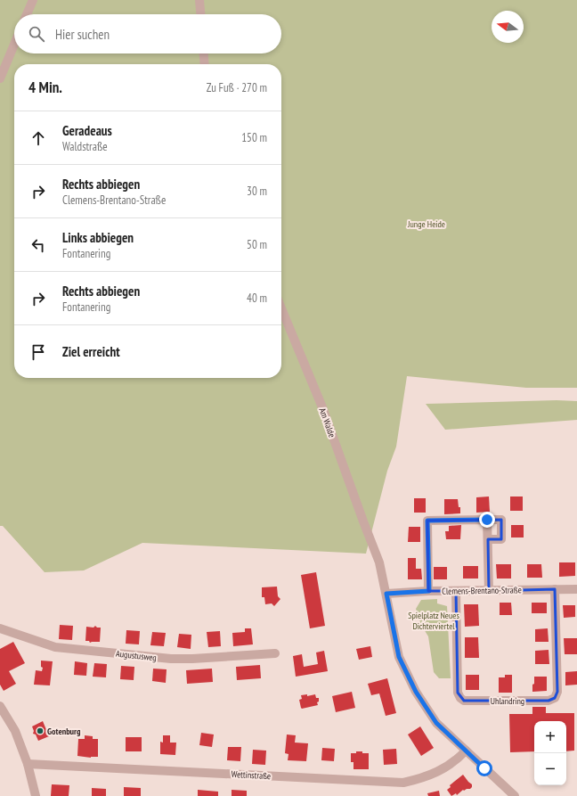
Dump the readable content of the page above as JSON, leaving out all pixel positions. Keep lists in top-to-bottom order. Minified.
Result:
{"streets":{"street":["Am Walde","Clemens-Brentano-Straße","Augustusweg","Uhlandring","Wettinstraße"]},"crossings":[["Am Walde","Clemens-Brentano-Straße"],["Am Walde","Wettinstraße"],["Clemens-Brentano-Straße","Uhlandring"]],"parks":["Junge Heide","Spielplatz Neues Dichterviertel"],"places":["Gotenburg"],"north":"left","page":{"search":"Hier suchen","heading":["4 Min.","Zu Fuß · 270 m"],"list":[["Geradeaus","Waldstraße","150 m"],["Rechts abbiegen","Clemens-Brentano-Straße","30 m"],["Links abbiegen","Fontanering","50 m"],["Rechts abbiegen","Fontanering","40 m"],"Ziel erreicht"],"map_buttons":["+","−"]}}
